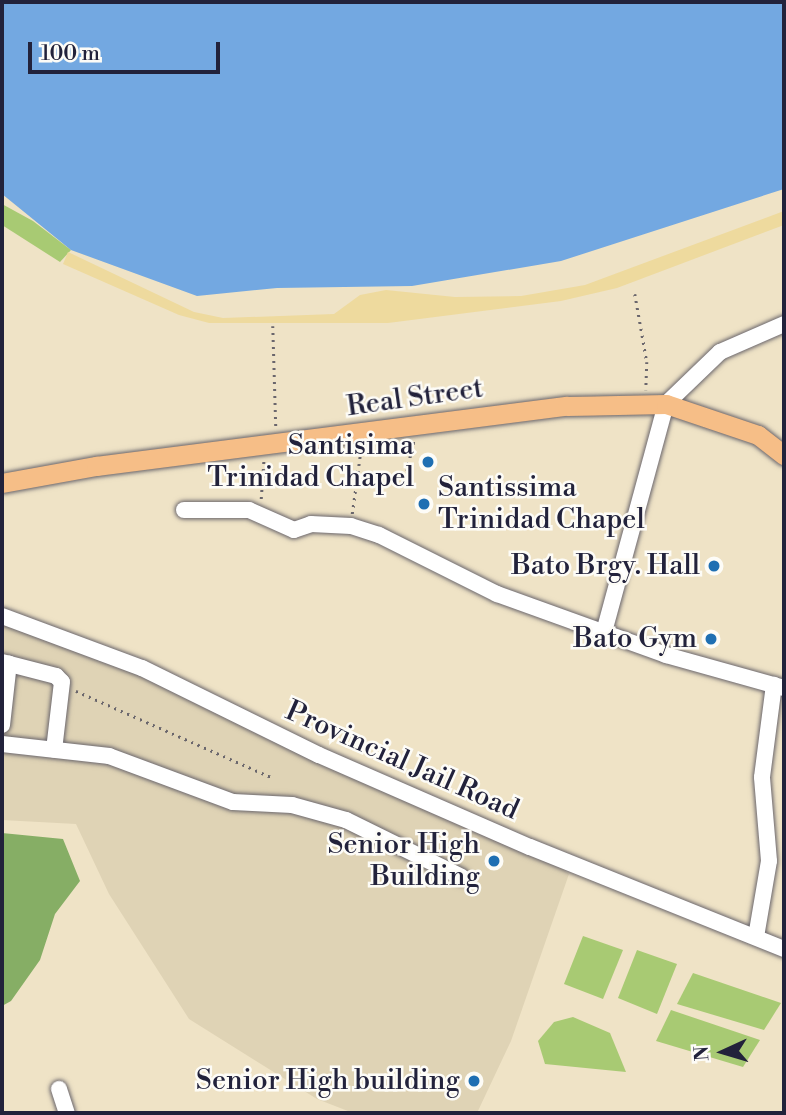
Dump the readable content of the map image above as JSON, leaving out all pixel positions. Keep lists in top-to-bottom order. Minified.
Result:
{"streets":{"main road":["Real Street"],"street":["Provincial Jail Road"]},"places":["Santisima Trinidad Chapel","Santissima Trinidad Chapel","Bato Brgy. Hall","Bato Gym","Senior High Building","Senior High building"],"scale_bar":"100 m","north":"left"}
